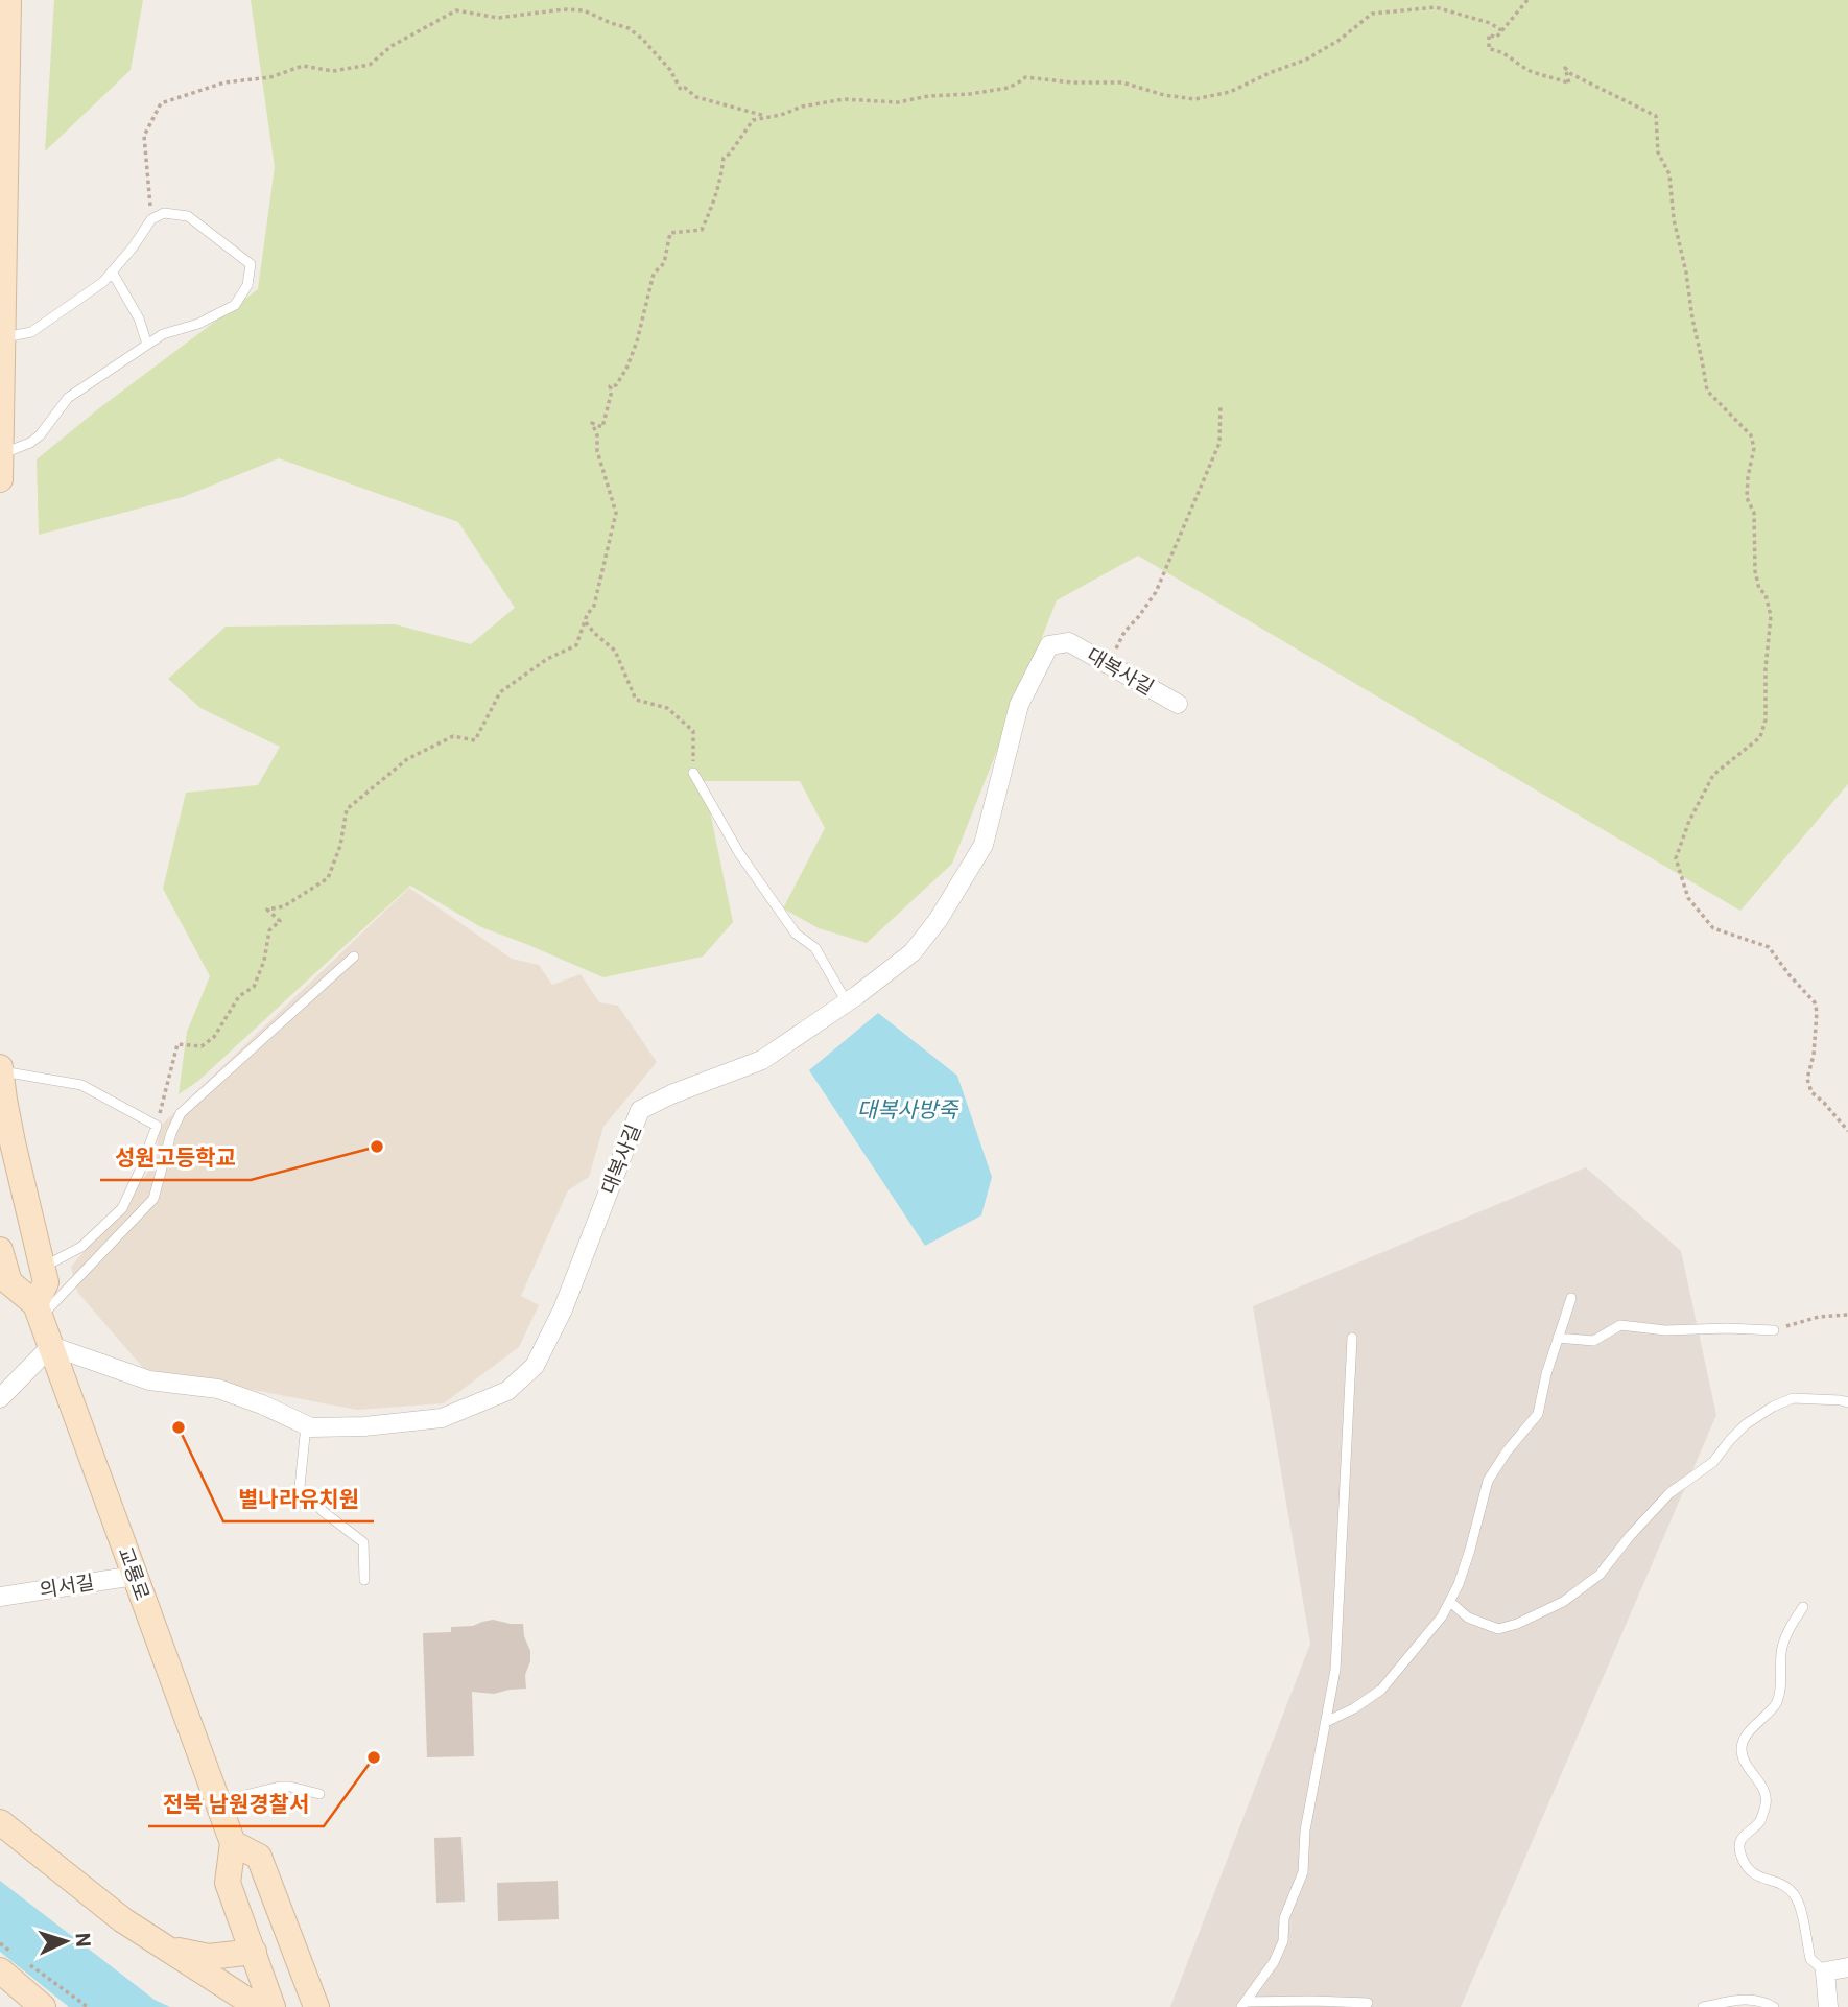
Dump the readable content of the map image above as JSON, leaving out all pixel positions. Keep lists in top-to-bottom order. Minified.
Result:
{"streets":{"street":["대복사길","교룡로","의서길"]},"crossings":[["대복사길","교룡로"],["교룡로","의서길"]],"water":["대복사방죽"],"places":["성원고등학교","별나라유치원","전북 남원경찰서"],"north":"right"}
